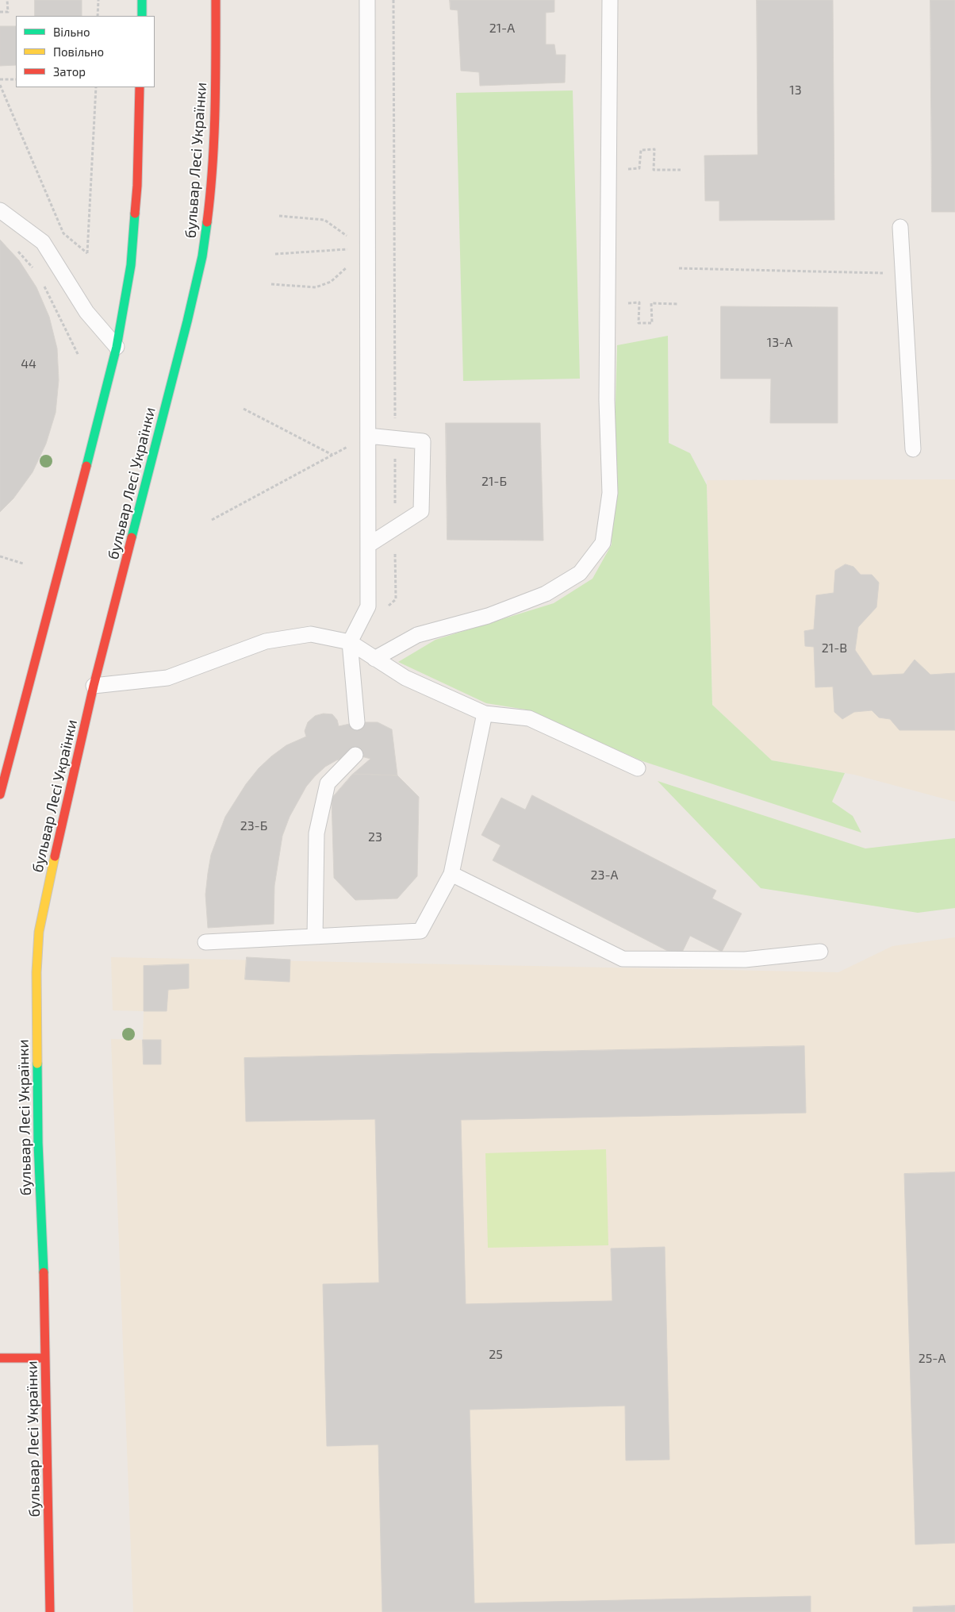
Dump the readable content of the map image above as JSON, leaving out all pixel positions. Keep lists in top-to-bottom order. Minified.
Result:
{"streets":{"main road":["бульвар Лесі Українки"]},"house_numbers":["21-А","13","13-А","44","21-Б","21-В","23-Б","23","23-А","25","25-А"],"legend":["Вільно","Повільно","Затор"]}
